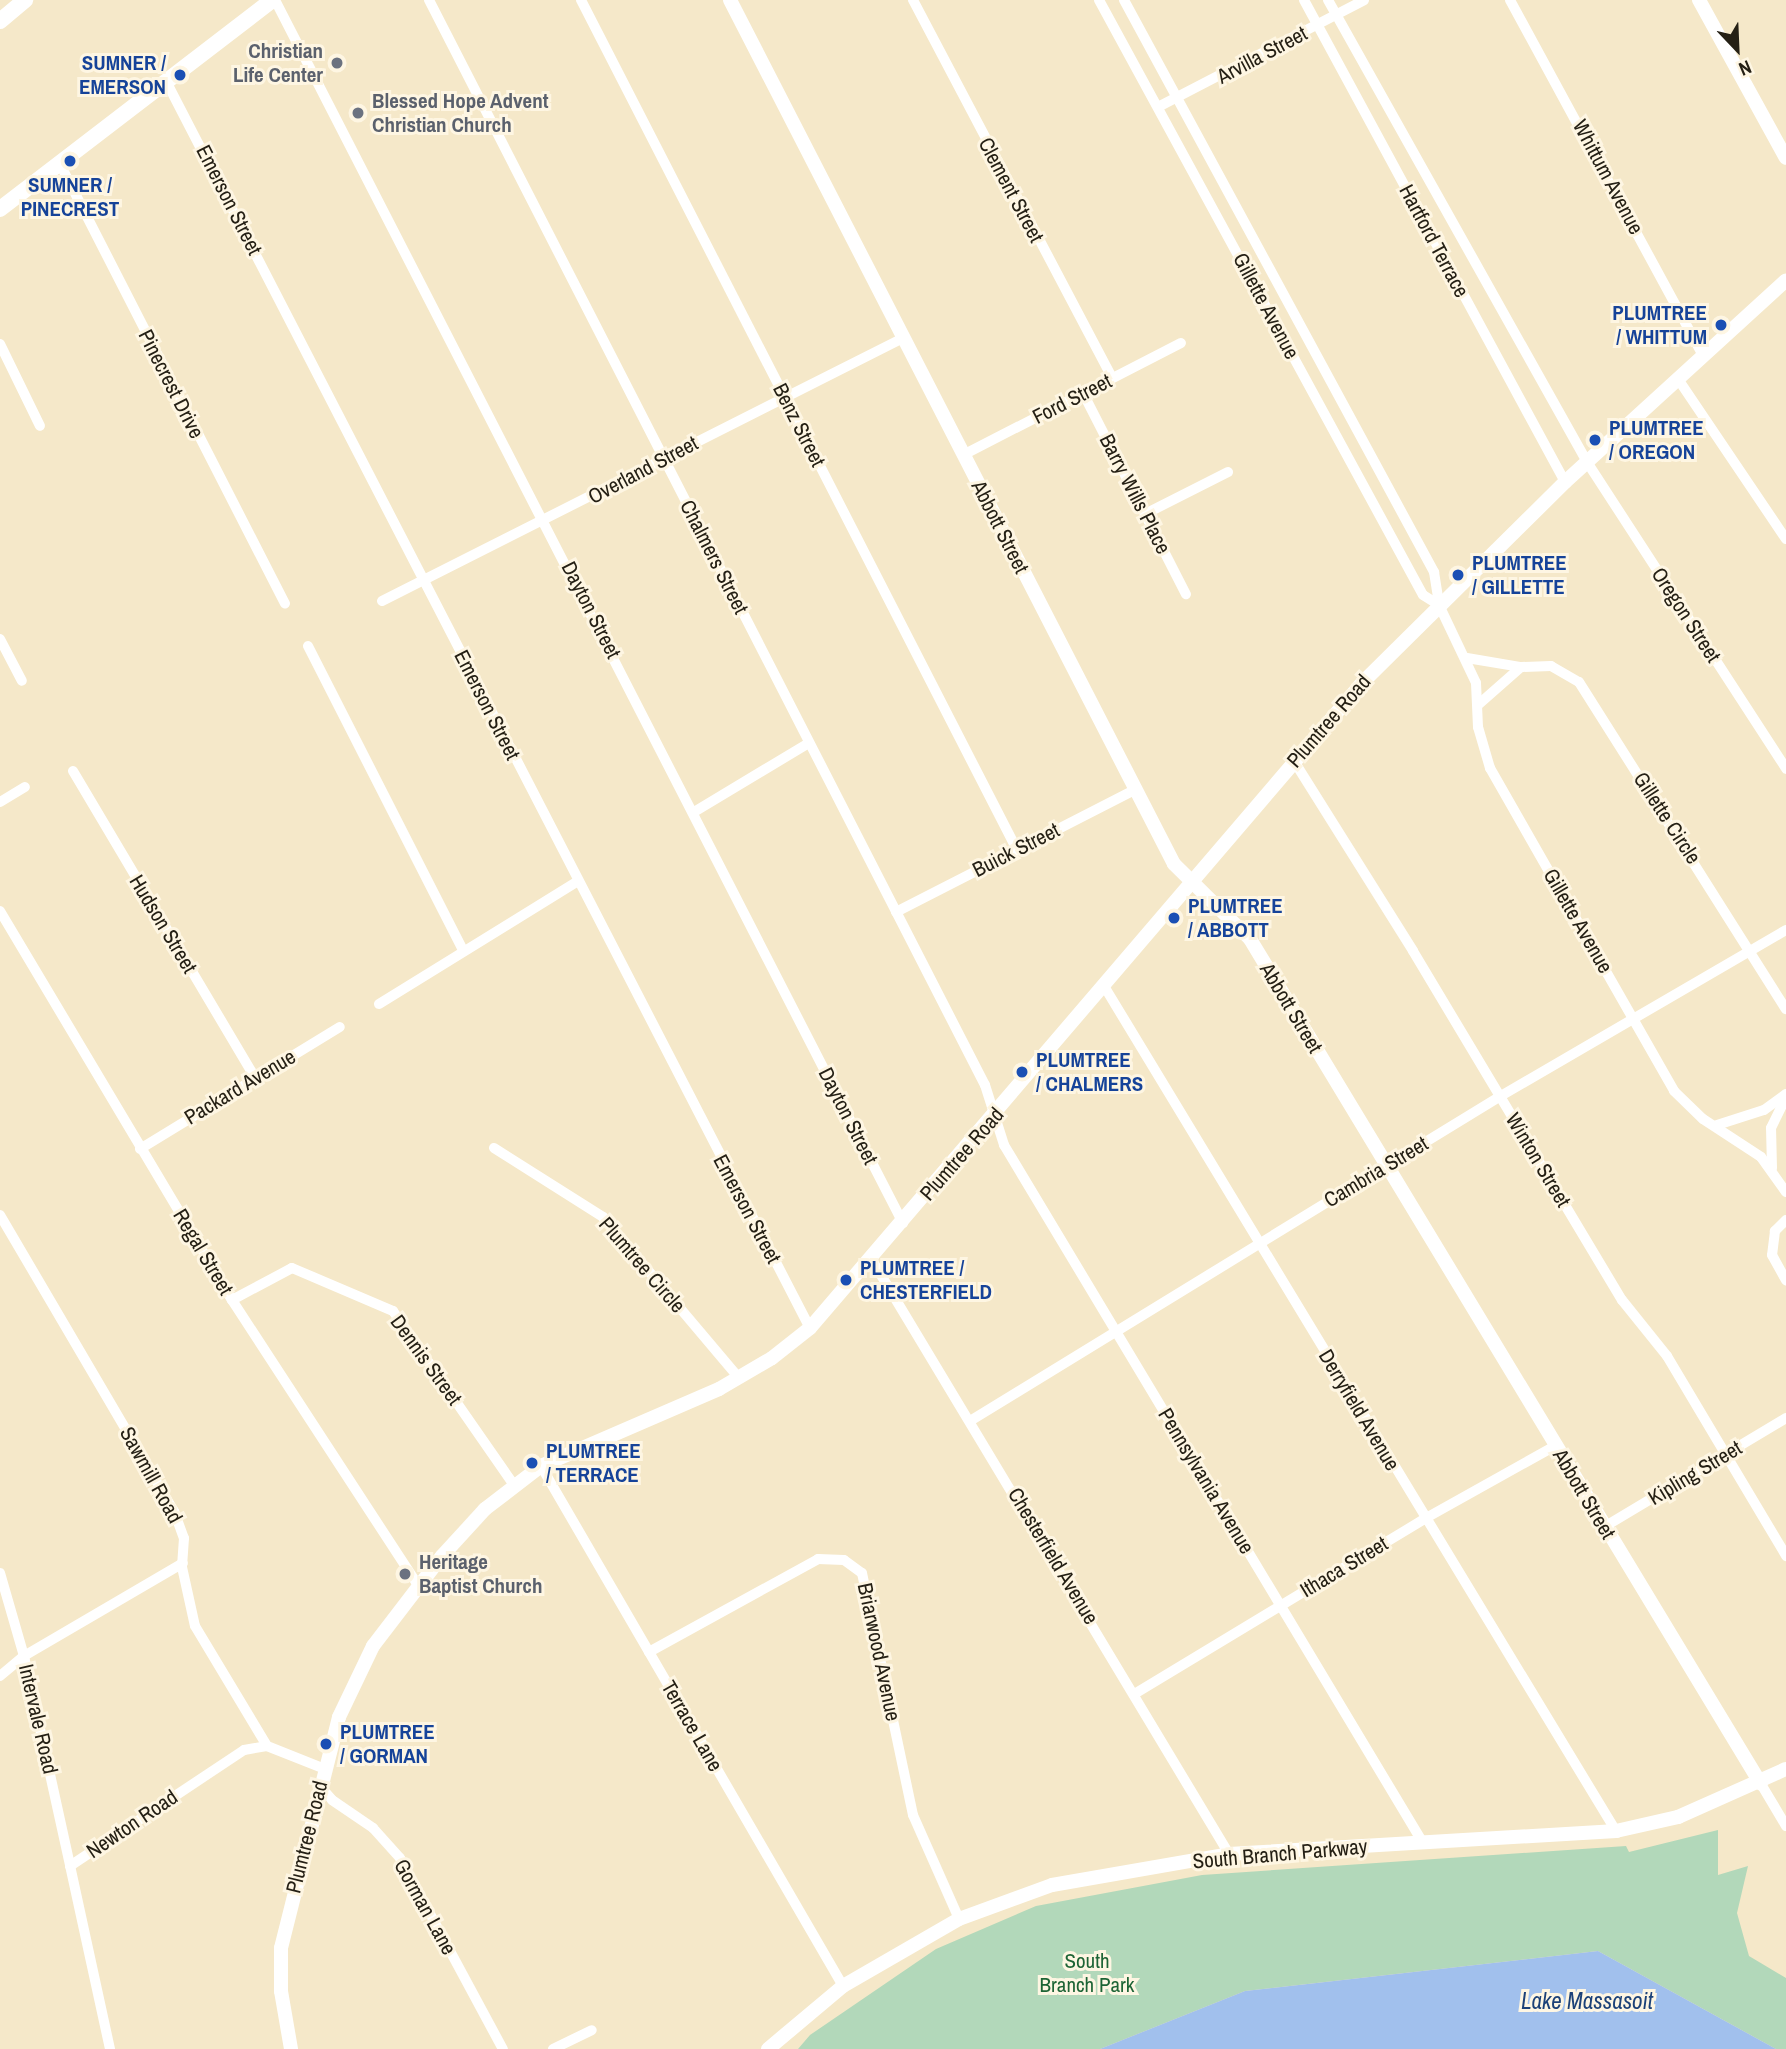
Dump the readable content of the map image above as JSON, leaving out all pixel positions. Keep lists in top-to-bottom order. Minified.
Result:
{"streets":{"street":["Arvilla Street","Whittum Avenue","Clement Street","Emerson Street","Hartford Terrace","Gillette Avenue","Pinecrest Drive","Ford Street","Benz Street","Overland Street","Barry Wills Place","Abbott Street","Chalmers Street","Dayton Street","Oregon Street","Plumtree Road","Gillette Circle","Buick Street","Hudson Street","Packard Avenue","Winton Street","Cambria Street","Regal Street","Plumtree Circle","Dennis Street","Derryfield Avenue","Kipling Street","Sawmill Road","Pennsylvania Avenue","Chesterfield Avenue","Ithaca Street","Briarwood Avenue","Intervale Road","Terrace Lane","Newton Road","South Branch Parkway","Gorman Lane"]},"crossings":[["Arvilla Street","Hartford Terrace"],["Arvilla Street","Gillette Avenue"],["Whittum Avenue","Plumtree Road"],["Clement Street","Ford Street"],["Emerson Street","Overland Street"],["Emerson Street","Plumtree Road"],["Hartford Terrace","Oregon Street"],["Hartford Terrace","Plumtree Road"],["Gillette Avenue","Plumtree Road"],["Gillette Avenue","Gillette Circle"],["Gillette Avenue","Cambria Street"],["Ford Street","Barry Wills Place"],["Ford Street","Abbott Street"],["Benz Street","Overland Street"],["Benz Street","Buick Street"],["Overland Street","Abbott Street"],["Overland Street","Chalmers Street"],["Overland Street","Dayton Street"],["Abbott Street","Plumtree Road"],["Abbott Street","Buick Street"],["Abbott Street","Cambria Street"],["Abbott Street","Kipling Street"],["Abbott Street","Ithaca Street"],["Abbott Street","South Branch Parkway"],["Chalmers Street","Plumtree Road"],["Chalmers Street","Buick Street"],["Chalmers Street","Pennsylvania Avenue"],["Dayton Street","Plumtree Road"],["Oregon Street","Plumtree Road"],["Plumtree Road","Winton Street"],["Plumtree Road","Regal Street"],["Plumtree Road","Plumtree Circle"],["Plumtree Road","Dennis Street"],["Plumtree Road","Derryfield Avenue"],["Plumtree Road","Pennsylvania Avenue"],["Plumtree Road","Chesterfield Avenue"],["Plumtree Road","Terrace Lane"],["Plumtree Road","Gorman Lane"],["Gillette Circle","Cambria Street"],["Hudson Street","Packard Avenue"],["Packard Avenue","Regal Street"],["Winton Street","Cambria Street"],["Winton Street","Kipling Street"],["Cambria Street","Derryfield Avenue"],["Cambria Street","Pennsylvania Avenue"],["Cambria Street","Chesterfield Avenue"],["Regal Street","Dennis Street"],["Derryfield Avenue","Ithaca Street"],["Derryfield Avenue","South Branch Parkway"],["Sawmill Road","Newton Road"],["Pennsylvania Avenue","Ithaca Street"],["Pennsylvania Avenue","South Branch Parkway"],["Chesterfield Avenue","Ithaca Street"],["Chesterfield Avenue","South Branch Parkway"],["Briarwood Avenue","Terrace Lane"],["Briarwood Avenue","South Branch Parkway"],["Intervale Road","Newton Road"],["Terrace Lane","South Branch Parkway"]],"water":["Lake Massasoit"],"parks":["South Branch Park"],"places":["Christian Life Center","SUMNER / EMERSON","Blessed Hope Advent Christian Church","SUMNER / PINECREST","PLUMTREE / WHITTUM","PLUMTREE / OREGON","PLUMTREE / GILLETTE","PLUMTREE / ABBOTT","PLUMTREE / CHALMERS","PLUMTREE / CHESTERFIELD","PLUMTREE / TERRACE","Heritage Baptist Church","PLUMTREE / GORMAN"],"north":"bottom right"}
